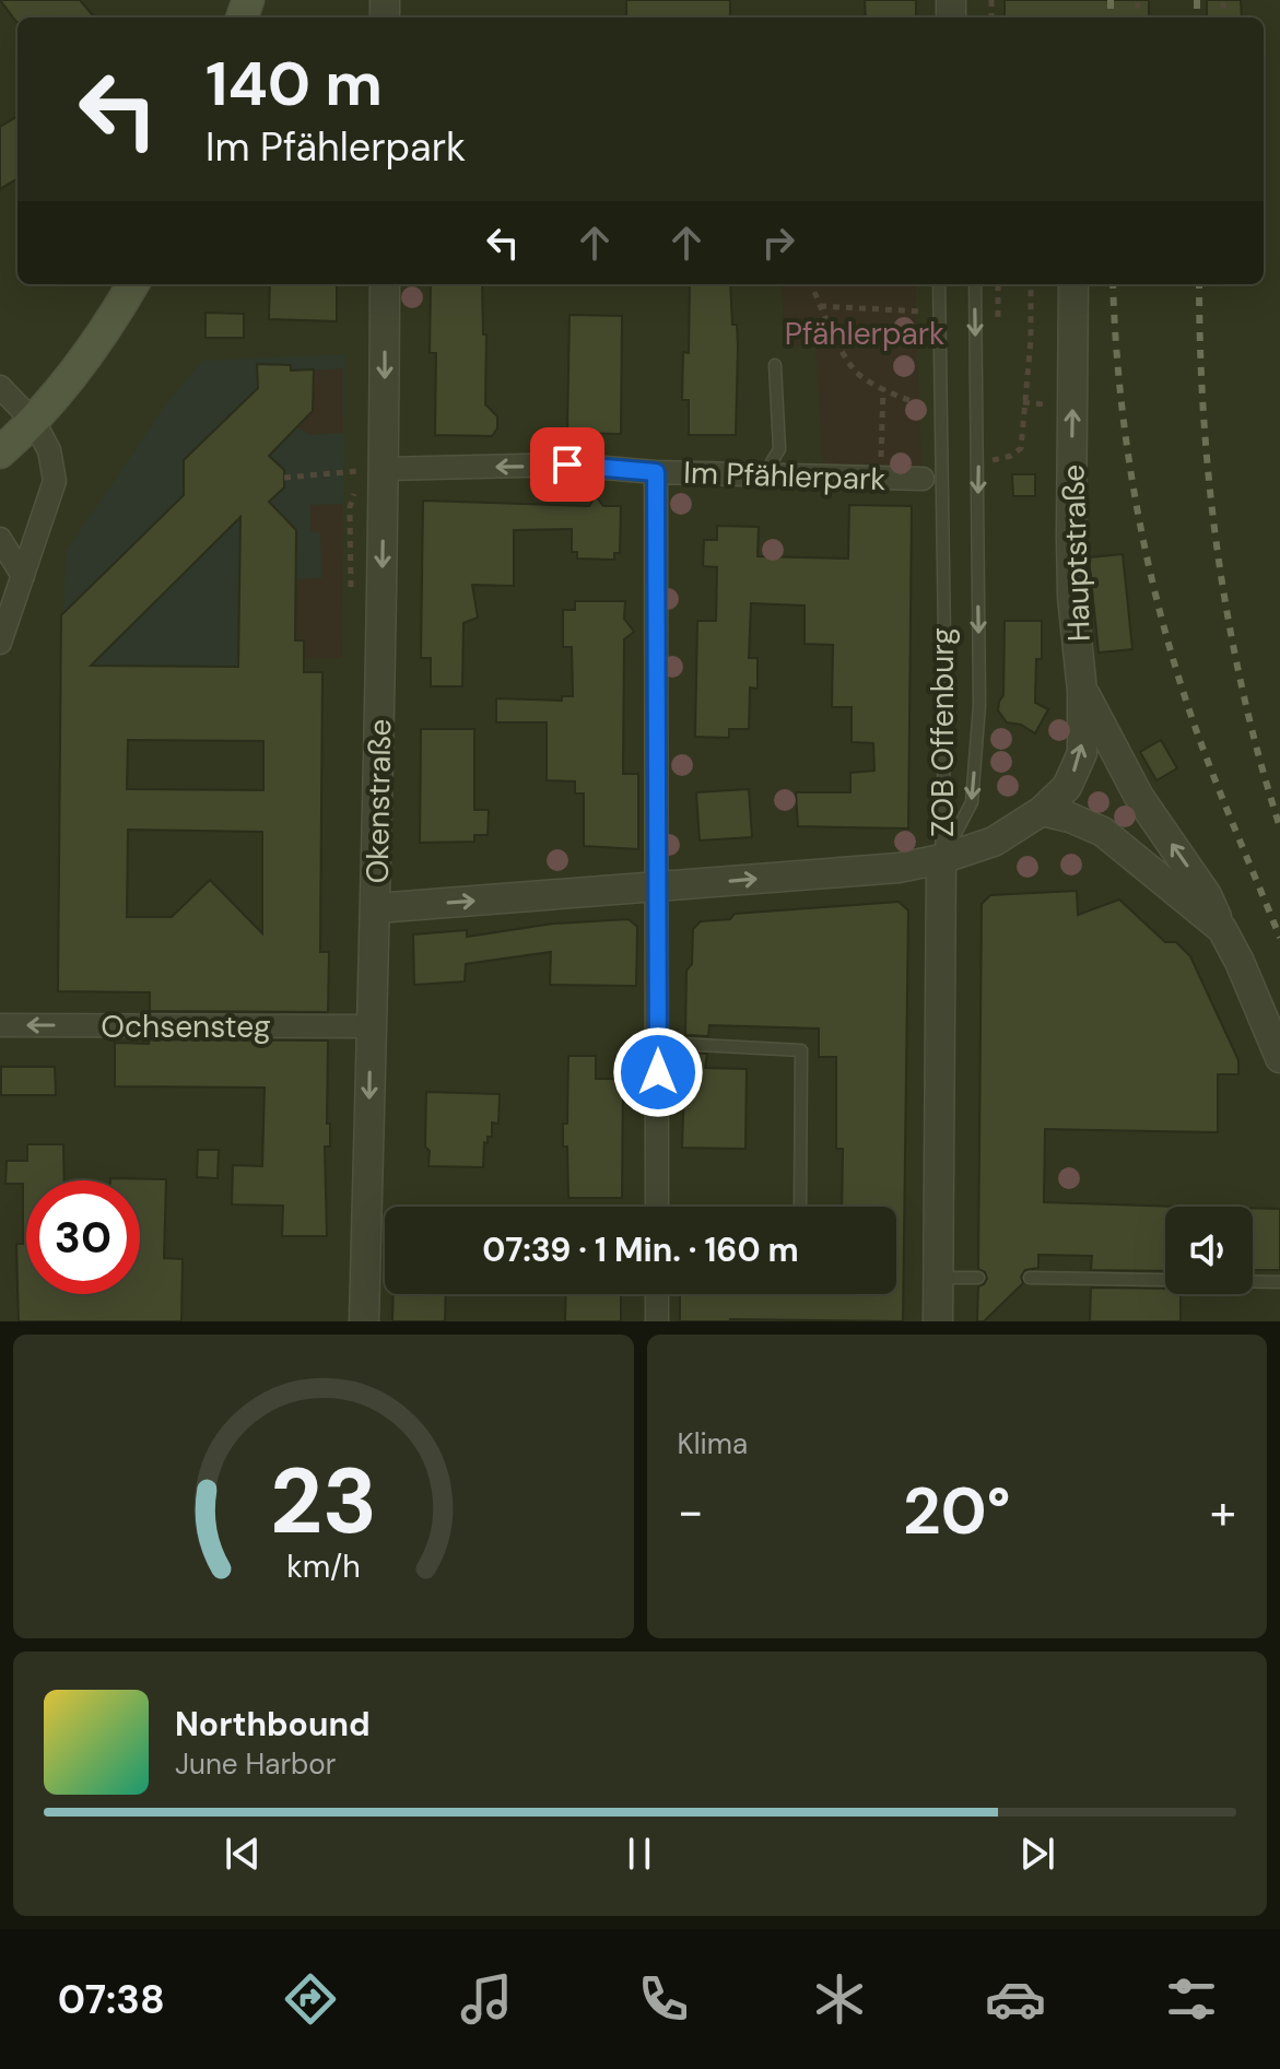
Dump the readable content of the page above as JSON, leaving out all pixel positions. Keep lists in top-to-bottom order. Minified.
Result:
{"streets":{"street":["Im Pfählerpark","Hauptstraße","Okenstraße","Ochsensteg"],"lane":["ZOB Offenburg"]},"crossings":[["Im Pfählerpark","Okenstraße"],["Hauptstraße","ZOB Offenburg"],["Hauptstraße","Okenstraße"],["Okenstraße","Ochsensteg"]],"one_way":["Im Pfählerpark","Okenstraße","Ochsensteg"],"parks":["Pfählerpark"],"page":{"turn":["140 m","Im Pfählerpark"],"limit":"30","trip":"07:39 · 1 Min. · 160 m","tile":"Klima","heat":["−","20°","+"],"song":["Northbound","June Harbor"],"tabs":"07:38","gauge":["23","km/h"]}}
